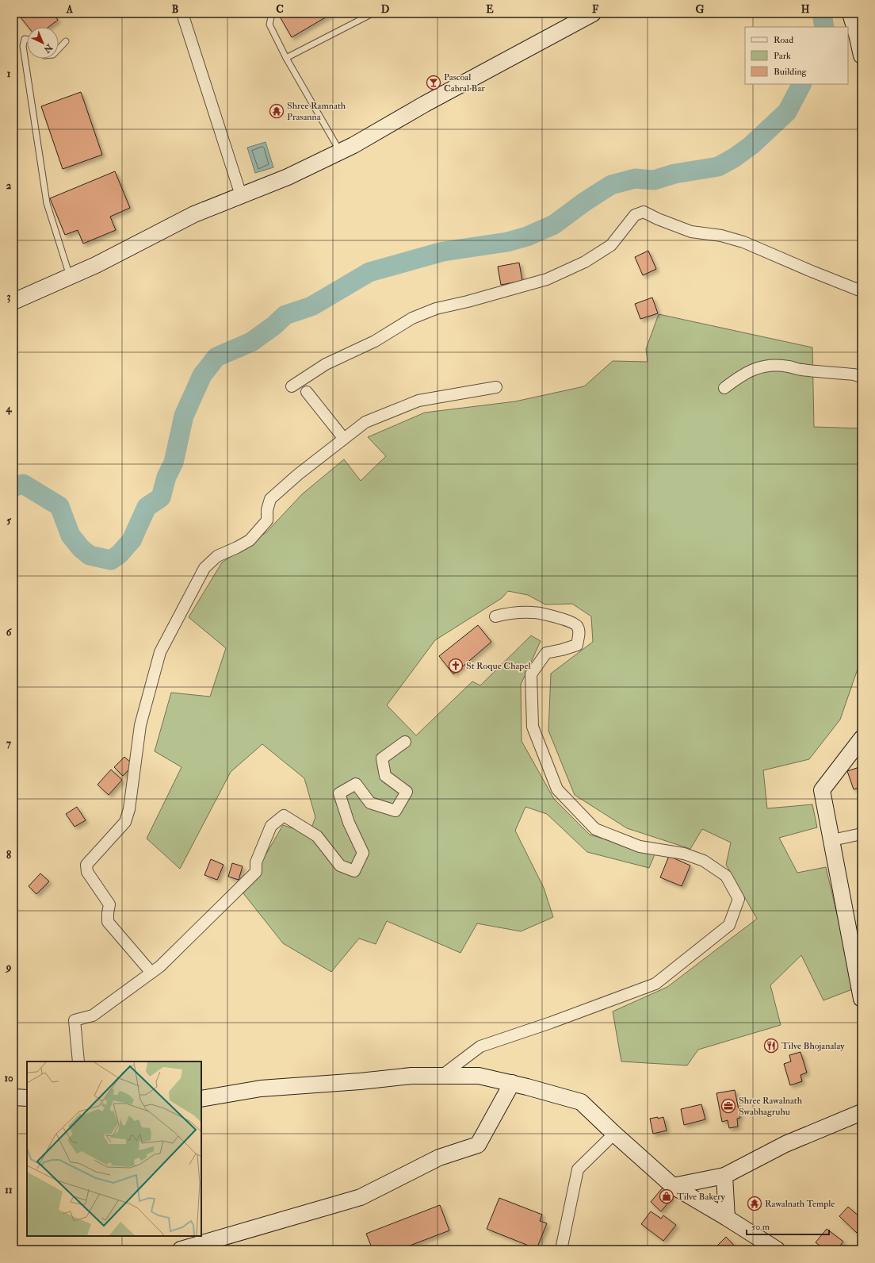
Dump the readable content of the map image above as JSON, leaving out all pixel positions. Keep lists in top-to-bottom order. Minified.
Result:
{"places":{"bar":["Pascoal Cabral Bar"],"temple":["Shree Ramnath Prasanna","Rawalnath Temple"],"church":["St Roque Chapel"],"restaurant":["Tilve Bhojanalay"],"office":["Shree Rawalnath Swabhagruhu"],"shop":["Tilve Bakery"]},"legend":["Road","Park","Building"],"scale_bar":"50 m","north":"bottom right","grid":{"columns":["A","B","C","D","E","F","G","H"],"rows":["1","2","3","4","5","6","7","8","9","10","11"]}}
